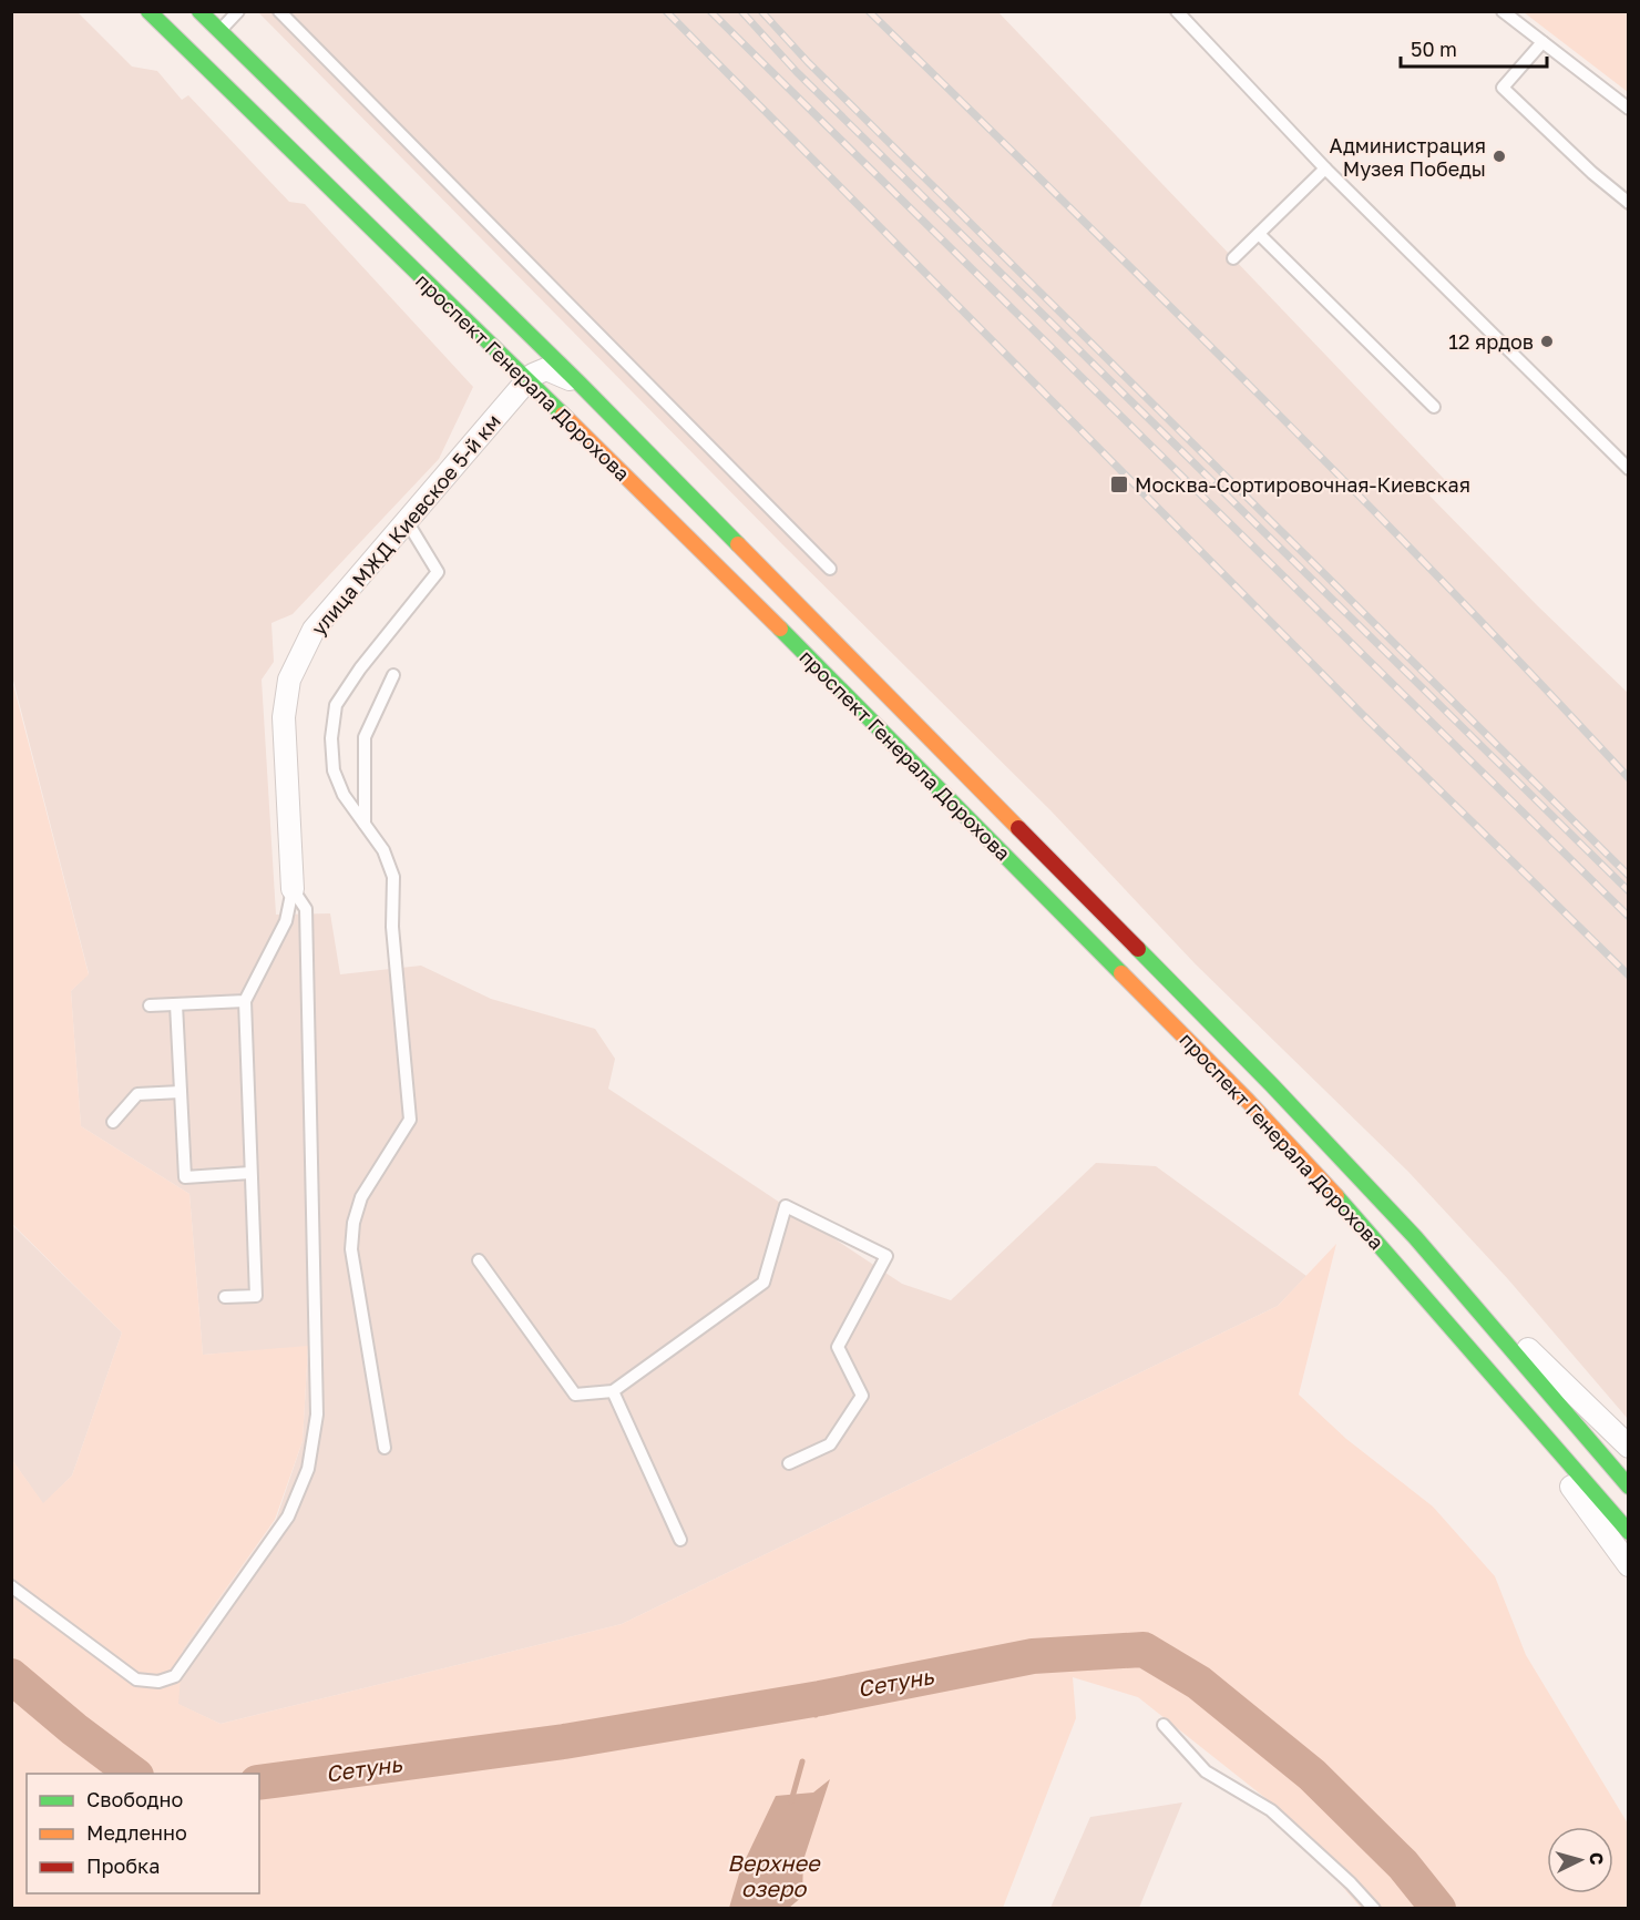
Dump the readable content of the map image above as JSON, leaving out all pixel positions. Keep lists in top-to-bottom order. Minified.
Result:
{"streets":{"main road":["проспект Генерала Дорохова"],"street":["улица МЖД Киевское 5-й км"]},"crossings":[["проспект Генерала Дорохова","улица МЖД Киевское 5-й км"]],"water":["Сетунь","Верхнее озеро"],"places":{"other":["Администрация Музея Победы","12 ярдов"],"transit":["Москва-Сортировочная-Киевская"]},"legend":["Свободно","Медленно","Пробка"],"scale_bar":"50 m","north":"right"}
